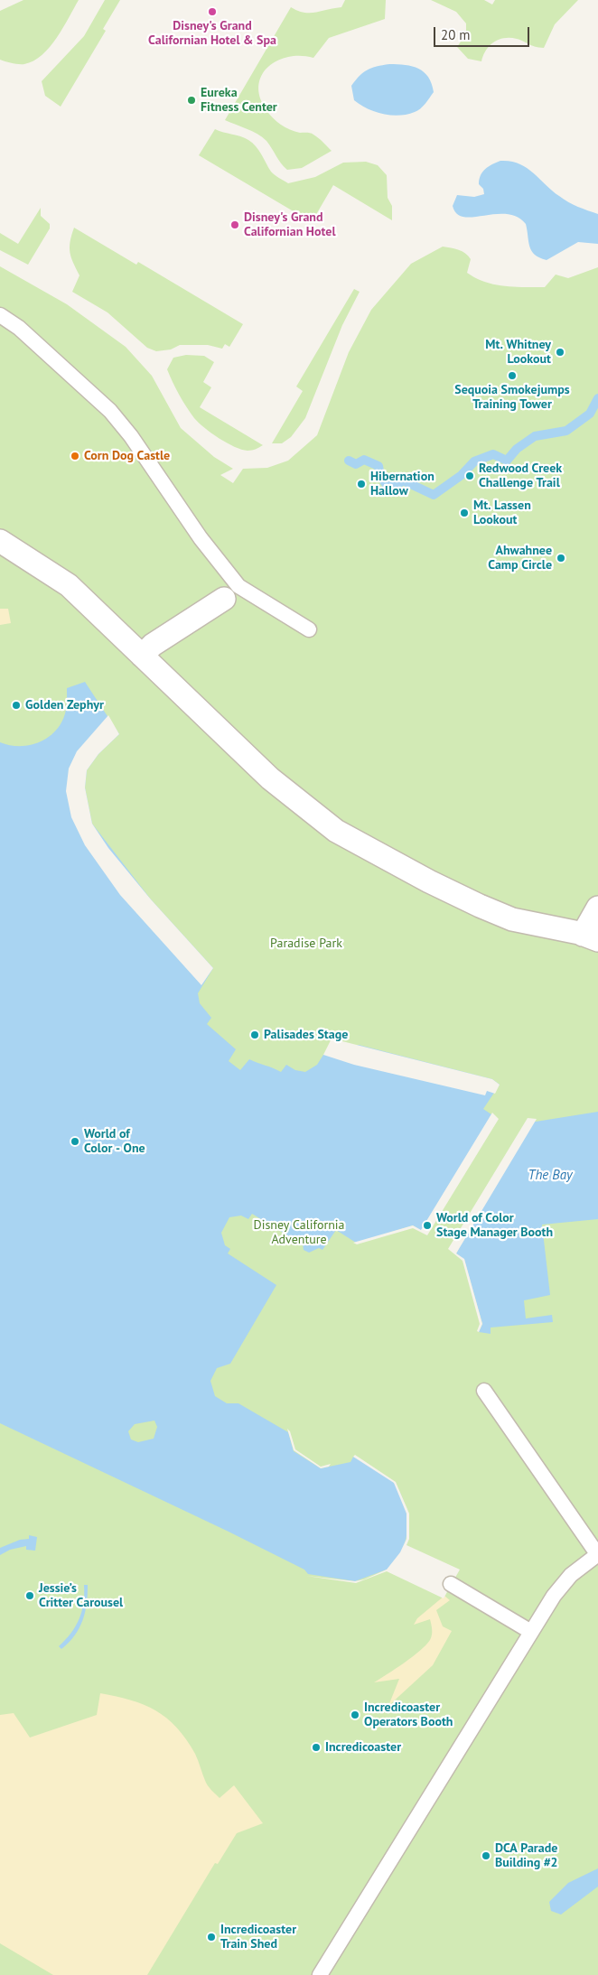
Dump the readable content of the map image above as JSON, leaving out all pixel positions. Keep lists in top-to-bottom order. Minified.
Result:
{"water":["The Bay"],"parks":["Paradise Park","Disney California Adventure"],"places":["Disney's Grand Californian Hotel & Spa","Eureka Fitness Center","Disney's Grand Californian Hotel","Mt. Whitney Lookout","Sequoia Smokejumps Training Tower","Corn Dog Castle","Redwood Creek Challenge Trail","Hibernation Hallow","Mt. Lassen Lookout","Ahwahnee Camp Circle","Golden Zephyr","Palisades Stage","World of Color - One","World of Color Stage Manager Booth","Jessie’s Critter Carousel","Incredicoaster Operators Booth","Incredicoaster","DCA Parade Building #2","Incredicoaster Train Shed"],"scale_bar":"20 m"}
